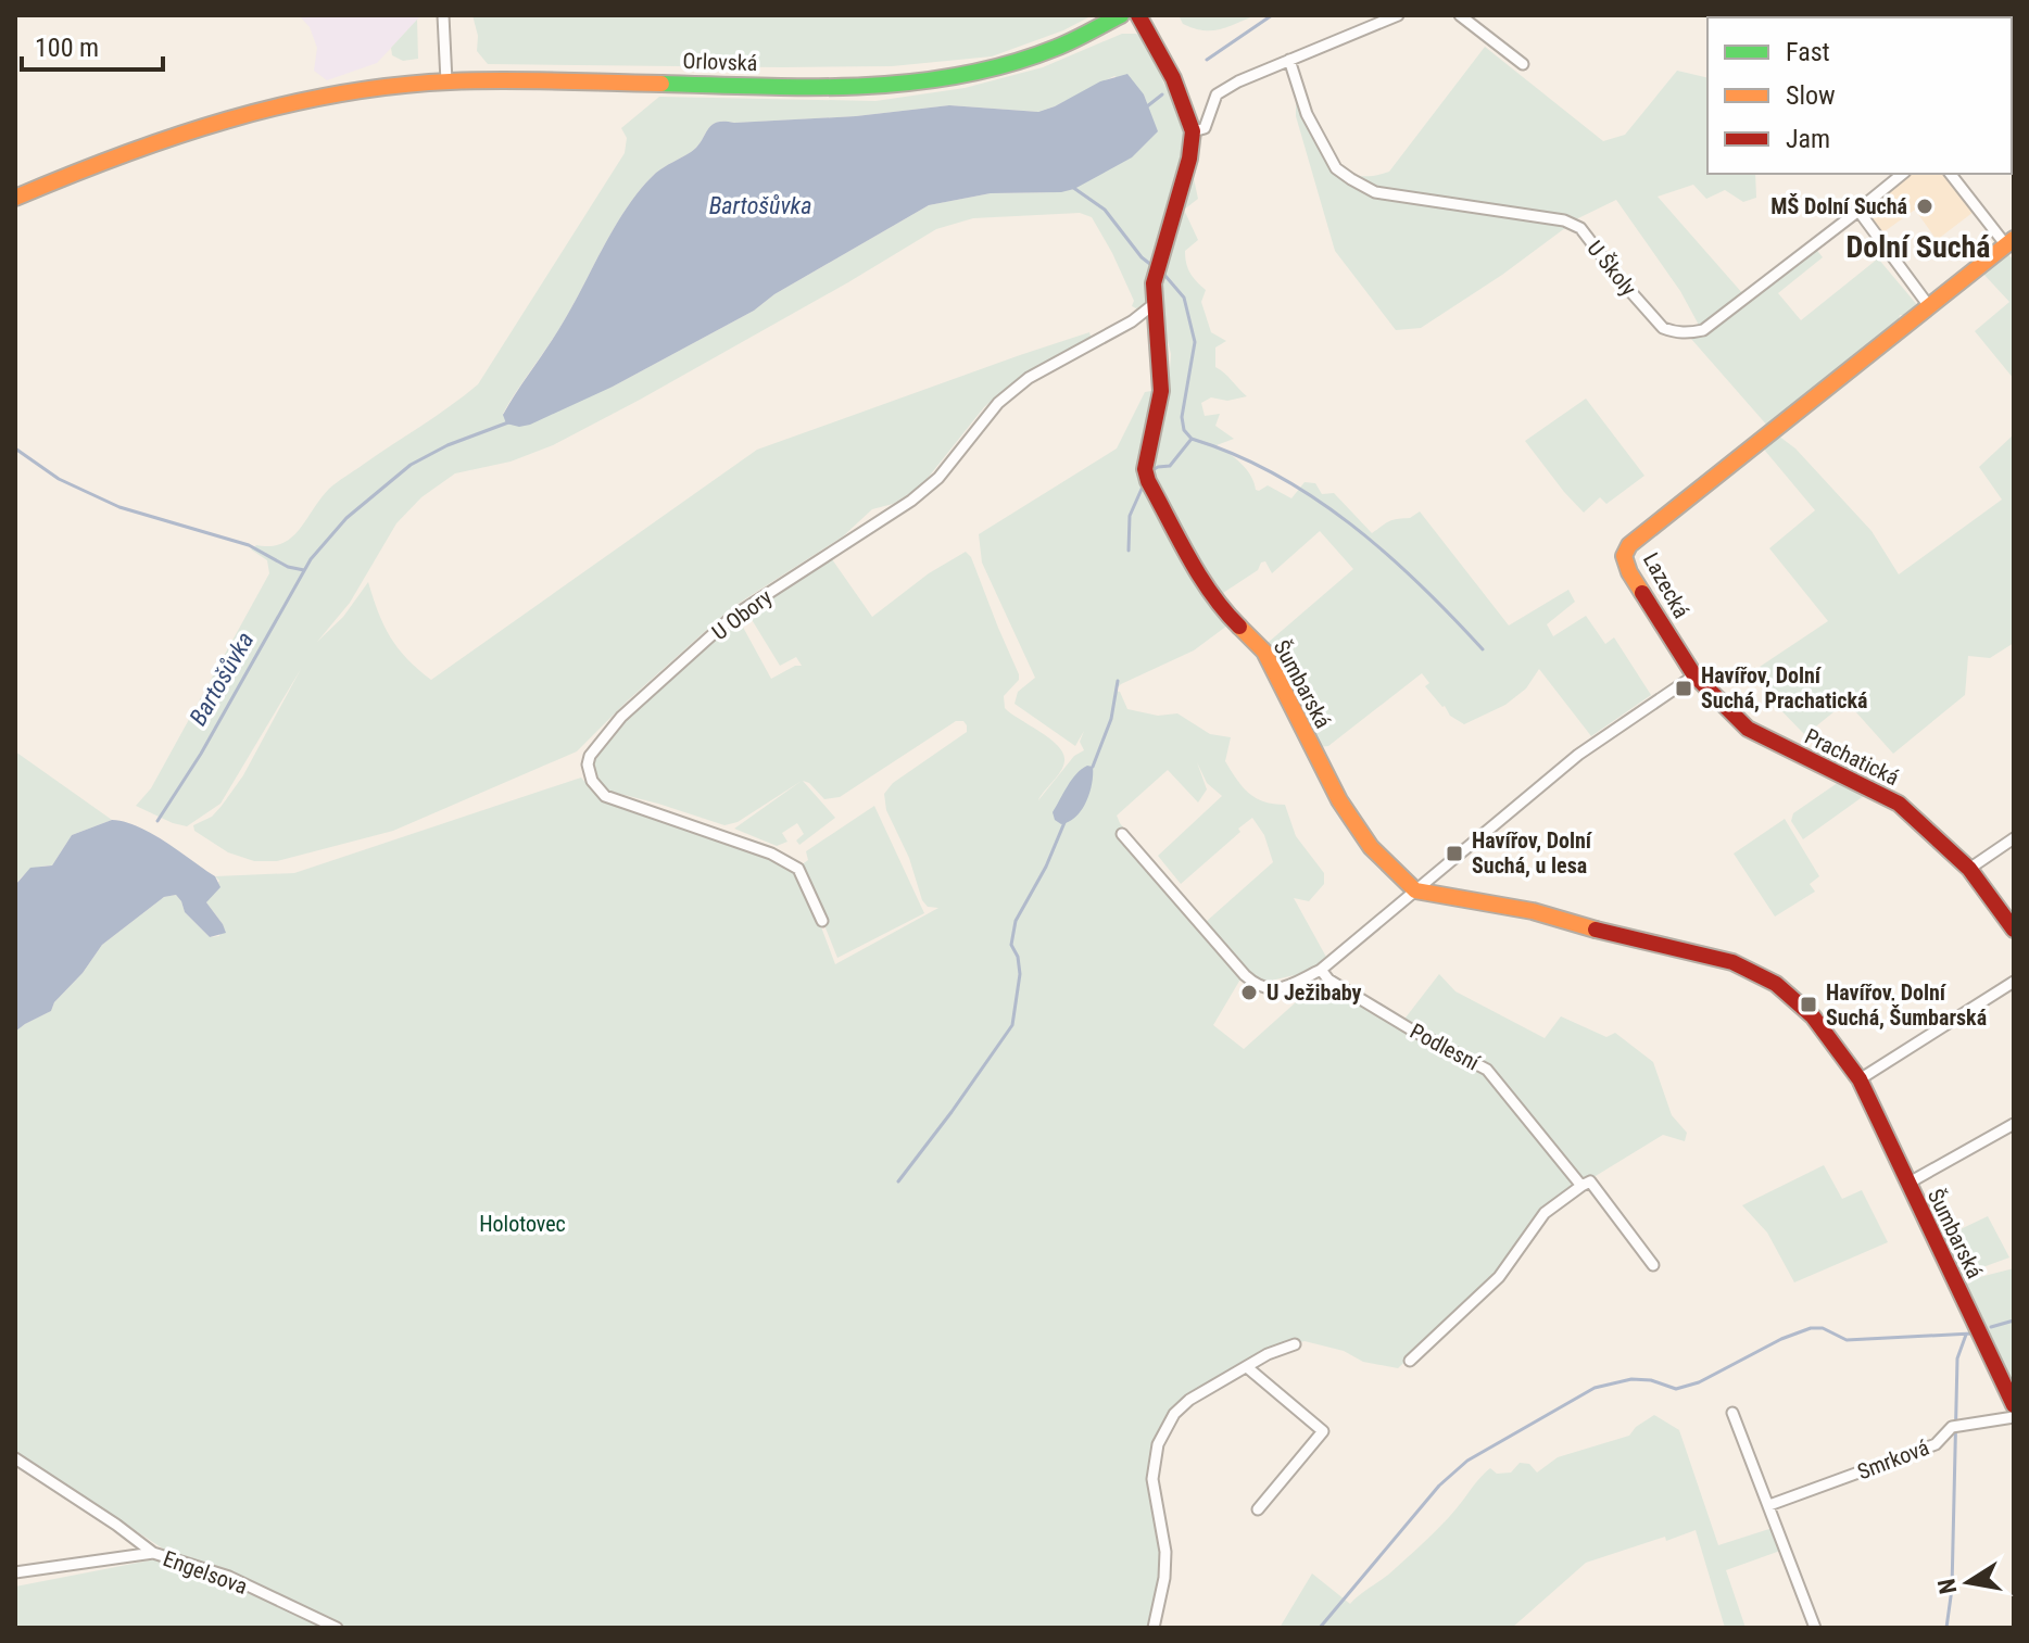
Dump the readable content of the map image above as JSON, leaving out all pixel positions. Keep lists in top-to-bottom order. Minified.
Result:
{"streets":{"street":["Orlovská","U Školy","Lazecká","U Obory","Šumbarská","Prachatická","Podlesní","Smrková","Engelsova"]},"crossings":[["Lazecká","Prachatická"],["U Obory","Šumbarská"]],"districts":["Dolní Suchá"],"water":["Bartošůvka"],"parks":["Holotovec"],"places":{"other":["MŠ Dolní Suchá","U Ježibaby"],"transit":["Havířov, Dolní Suchá, Prachatická","Havířov, Dolní Suchá, u lesa","Havířov, Dolní Suchá, Šumbarská"]},"legend":["Fast","Slow","Jam"],"scale_bar":"100 m","north":"left"}
